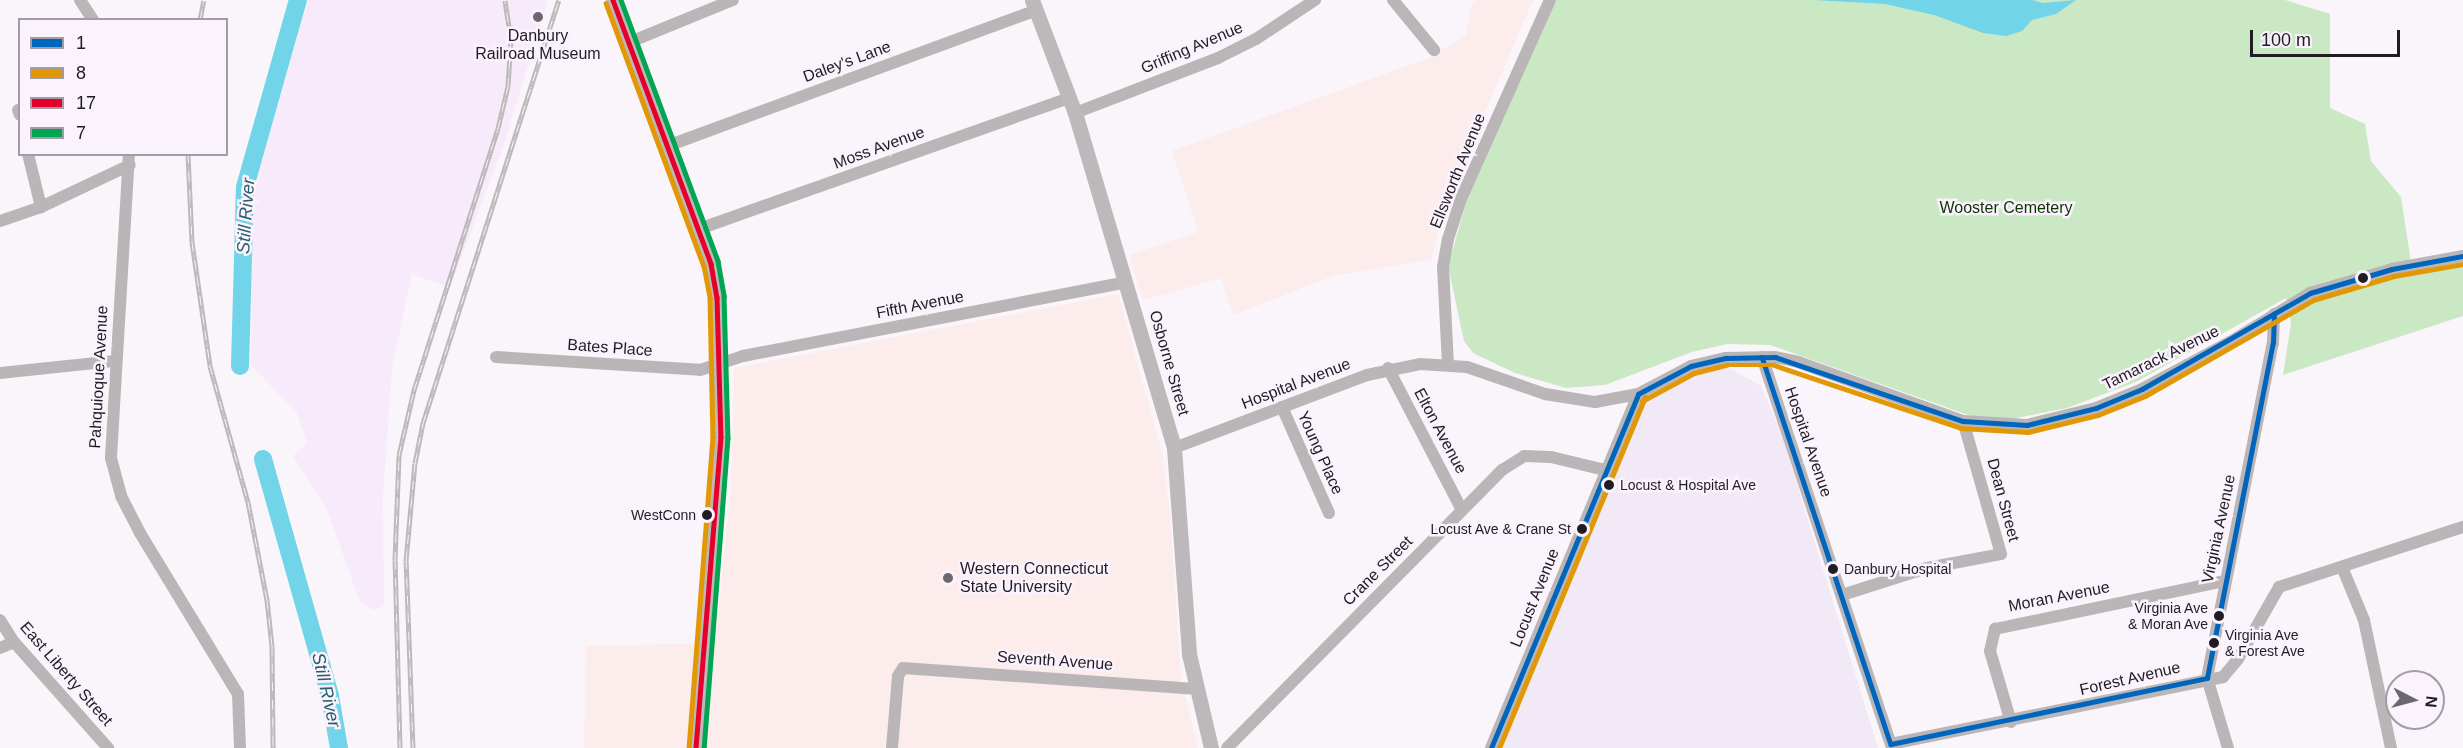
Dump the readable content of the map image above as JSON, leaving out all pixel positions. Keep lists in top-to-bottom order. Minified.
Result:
{"streets":{"main road":["Osborne Street"],"street":["Griffing Avenue","Daley's Lane","Moss Avenue","Ellsworth Avenue","Fifth Avenue","Bates Place","Tamarack Avenue","Pahquioque Avenue","Hospital Avenue","Elton Avenue","Young Place","Dean Street","Virginia Avenue","Crane Street","Moran Avenue","Locust Avenue","Seventh Avenue","East Liberty Street","Forest Avenue"]},"crossings":[["Griffing Avenue","Osborne Street"],["Daley's Lane","Osborne Street"],["Moss Avenue","Osborne Street"],["Ellsworth Avenue","Hospital Avenue"],["Fifth Avenue","Bates Place"],["Fifth Avenue","Osborne Street"],["Tamarack Avenue","Hospital Avenue"],["Tamarack Avenue","Dean Street"],["Tamarack Avenue","Virginia Avenue"],["Osborne Street","Hospital Avenue"],["Osborne Street","Seventh Avenue"],["Hospital Avenue","Elton Avenue"],["Hospital Avenue","Young Place"],["Hospital Avenue","Dean Street"],["Hospital Avenue","Locust Avenue"],["Hospital Avenue","Forest Avenue"],["Elton Avenue","Crane Street"],["Virginia Avenue","Moran Avenue"],["Virginia Avenue","Forest Avenue"],["Crane Street","Locust Avenue"],["Moran Avenue","Forest Avenue"]],"water":["Still River"],"parks":["Wooster Cemetery"],"places":["Danbury Railroad Museum","Locust & Hospital Ave","WestConn","Locust Ave & Crane St","Danbury Hospital","Western Connecticut State University","Virginia Ave & Moran Ave","Virginia Ave & Forest Ave"],"lines":["transit line 17","transit line 7","transit line 8","transit line 1"],"legend":["1","8","17","7"],"scale_bar":"100 m","north":"right"}
